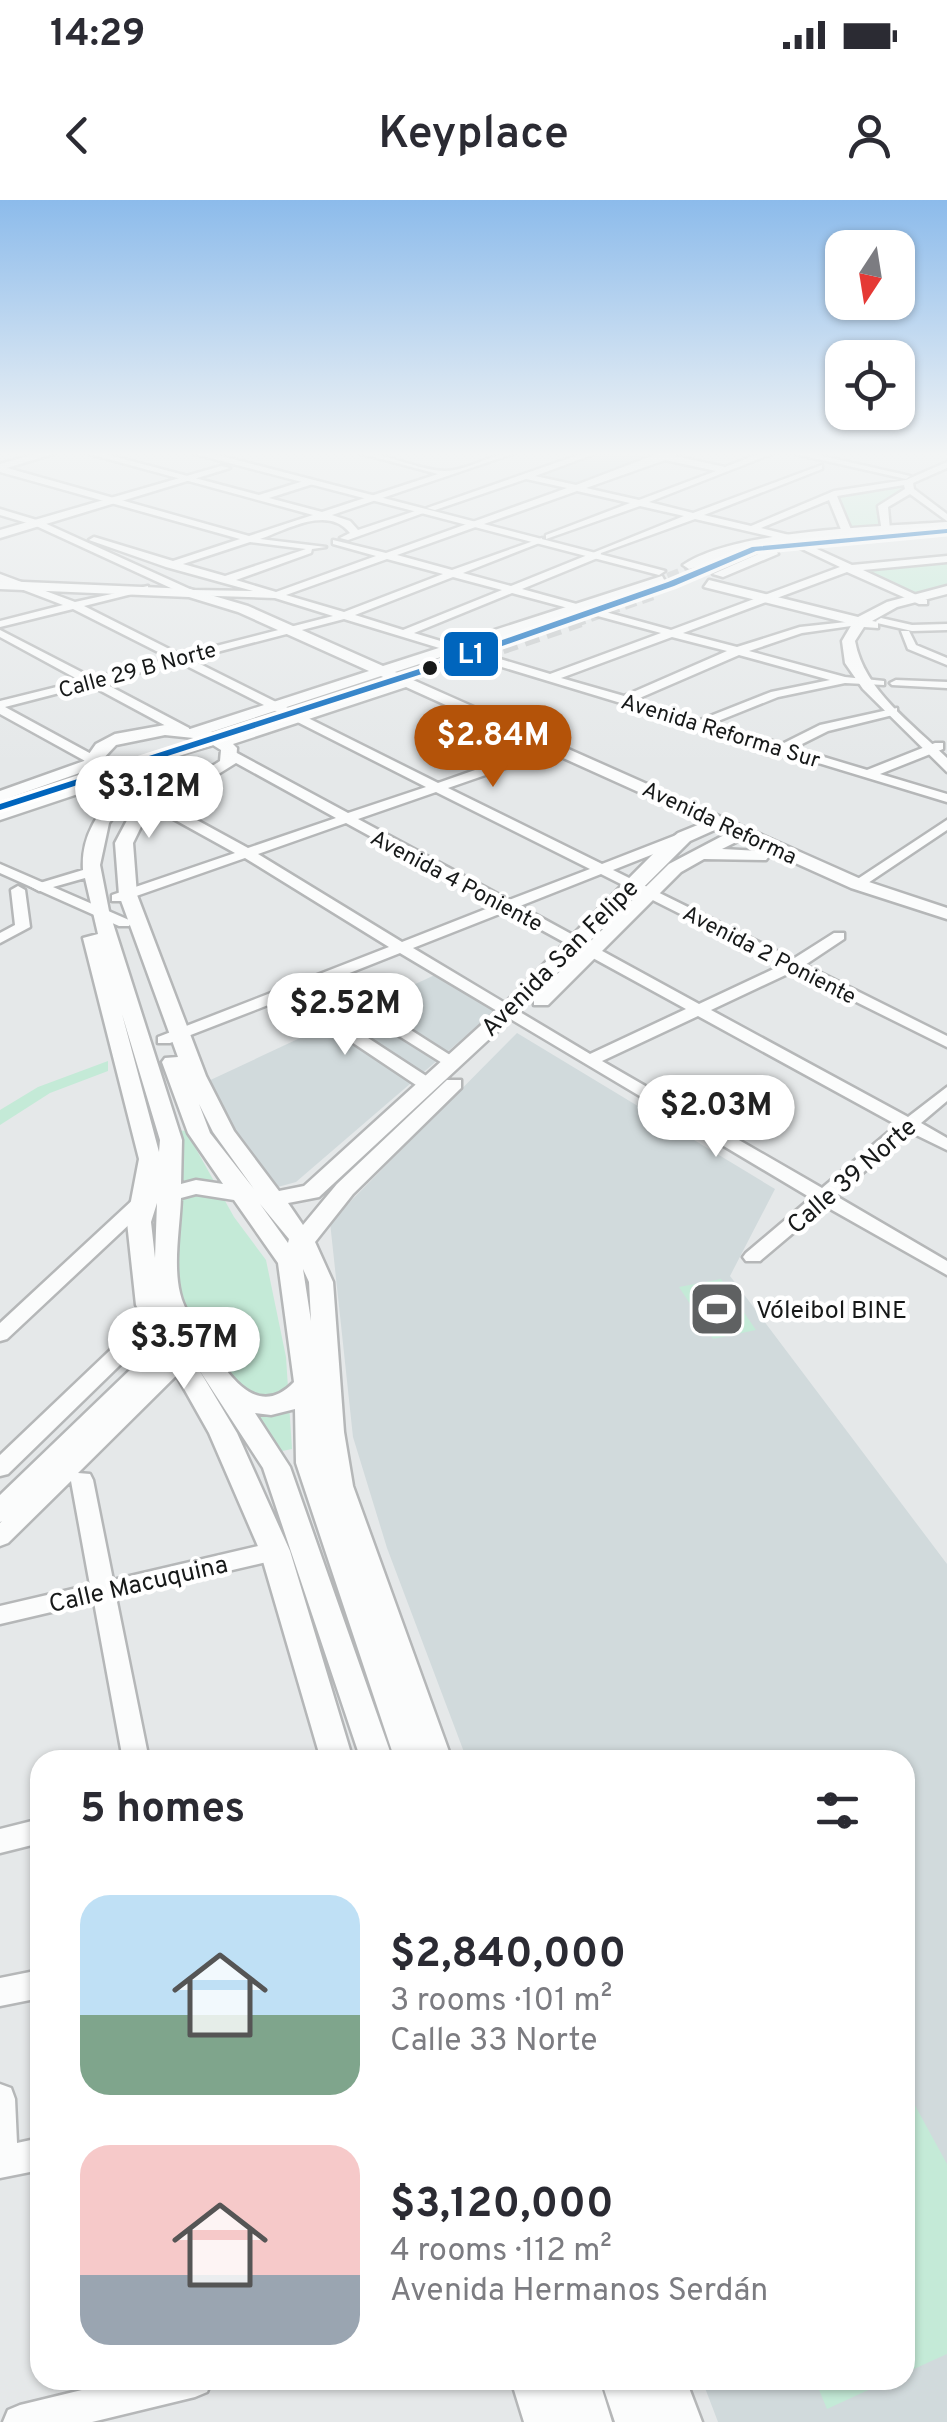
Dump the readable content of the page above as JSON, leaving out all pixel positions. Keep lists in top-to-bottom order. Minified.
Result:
{"streets":{"main road":["Avenida Reforma","Avenida San Felipe"],"street":["Calle 29 B Norte","Avenida Reforma Sur","Avenida 4 Poniente","Avenida 2 Poniente","Calle 39 Norte","Calle Macuquina"]},"crossings":[["Calle 29 B Norte","Avenida Reforma Sur"],["Calle 29 B Norte","Avenida Reforma"],["Calle 29 B Norte","Avenida 4 Poniente"],["Calle 29 B Norte","Avenida 2 Poniente"],["Avenida Reforma","Avenida San Felipe"],["Avenida 4 Poniente","Avenida San Felipe"],["Avenida 4 Poniente","Calle 39 Norte"],["Avenida 2 Poniente","Avenida San Felipe"]],"places":{"sports":["Vóleibol BINE"]},"lines":["transit line L1"],"north":"bottom","page":{"status":"14:29","header":"Keyplace","price":["$2.84M","$3.12M","$2.52M","$2.03M","$3.57M"],"heading":"5 homes","list":[{"name":"$2,840,000","note":"3 rooms · 101 m² · Calle 33 Norte"},{"name":"$3,120,000","note":"4 rooms · 112 m² · Avenida Hermanos Serdán"}]}}
